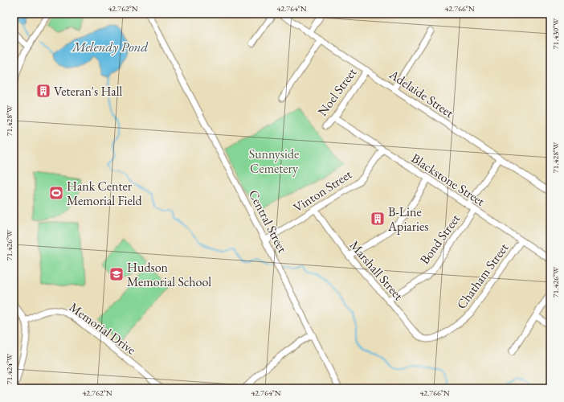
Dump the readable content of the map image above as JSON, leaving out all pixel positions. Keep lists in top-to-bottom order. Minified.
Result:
{"streets":{"street":["Noel Street","Adelaide Street","Blackstone Street","Vinton Street","Central Street","Bond Street","Marshall Street","Chatham Street","Memorial Drive"]},"crossings":[["Noel Street","Adelaide Street"],["Noel Street","Blackstone Street"],["Adelaide Street","Bond Street"],["Blackstone Street","Vinton Street"],["Blackstone Street","Bond Street"],["Blackstone Street","Chatham Street"],["Vinton Street","Central Street"],["Vinton Street","Marshall Street"],["Bond Street","Marshall Street"],["Marshall Street","Chatham Street"]],"water":["Melendy Pond"],"parks":["Sunnyside Cemetery"],"places":{"building":["Veteran's Hall","B-Line Apiaries"],"sports":["Hank Center Memorial Field"],"school or university":["Hudson Memorial School"]},"coordinates":["42.762°N","42.764°N","42.766°N","71.430°W","71.428°W","71.426°W","71.424°W"]}
